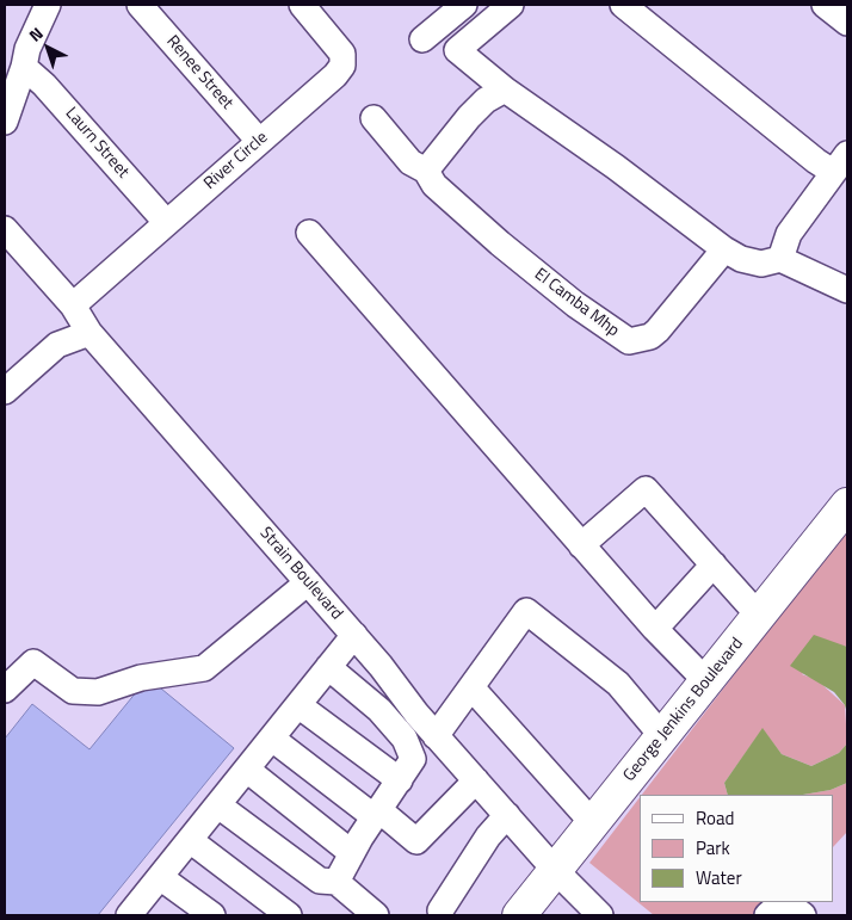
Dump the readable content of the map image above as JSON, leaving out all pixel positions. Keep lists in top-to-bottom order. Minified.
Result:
{"streets":{"main road":["George Jenkins Boulevard"],"street":["Renee Street","Laurn Street","River Circle","El Camba Mhp","Strain Boulevard"]},"crossings":[["Renee Street","River Circle"],["Laurn Street","River Circle"],["River Circle","Strain Boulevard"],["Strain Boulevard","George Jenkins Boulevard"]],"legend":["Road","Park","Water"],"north":"top left"}
